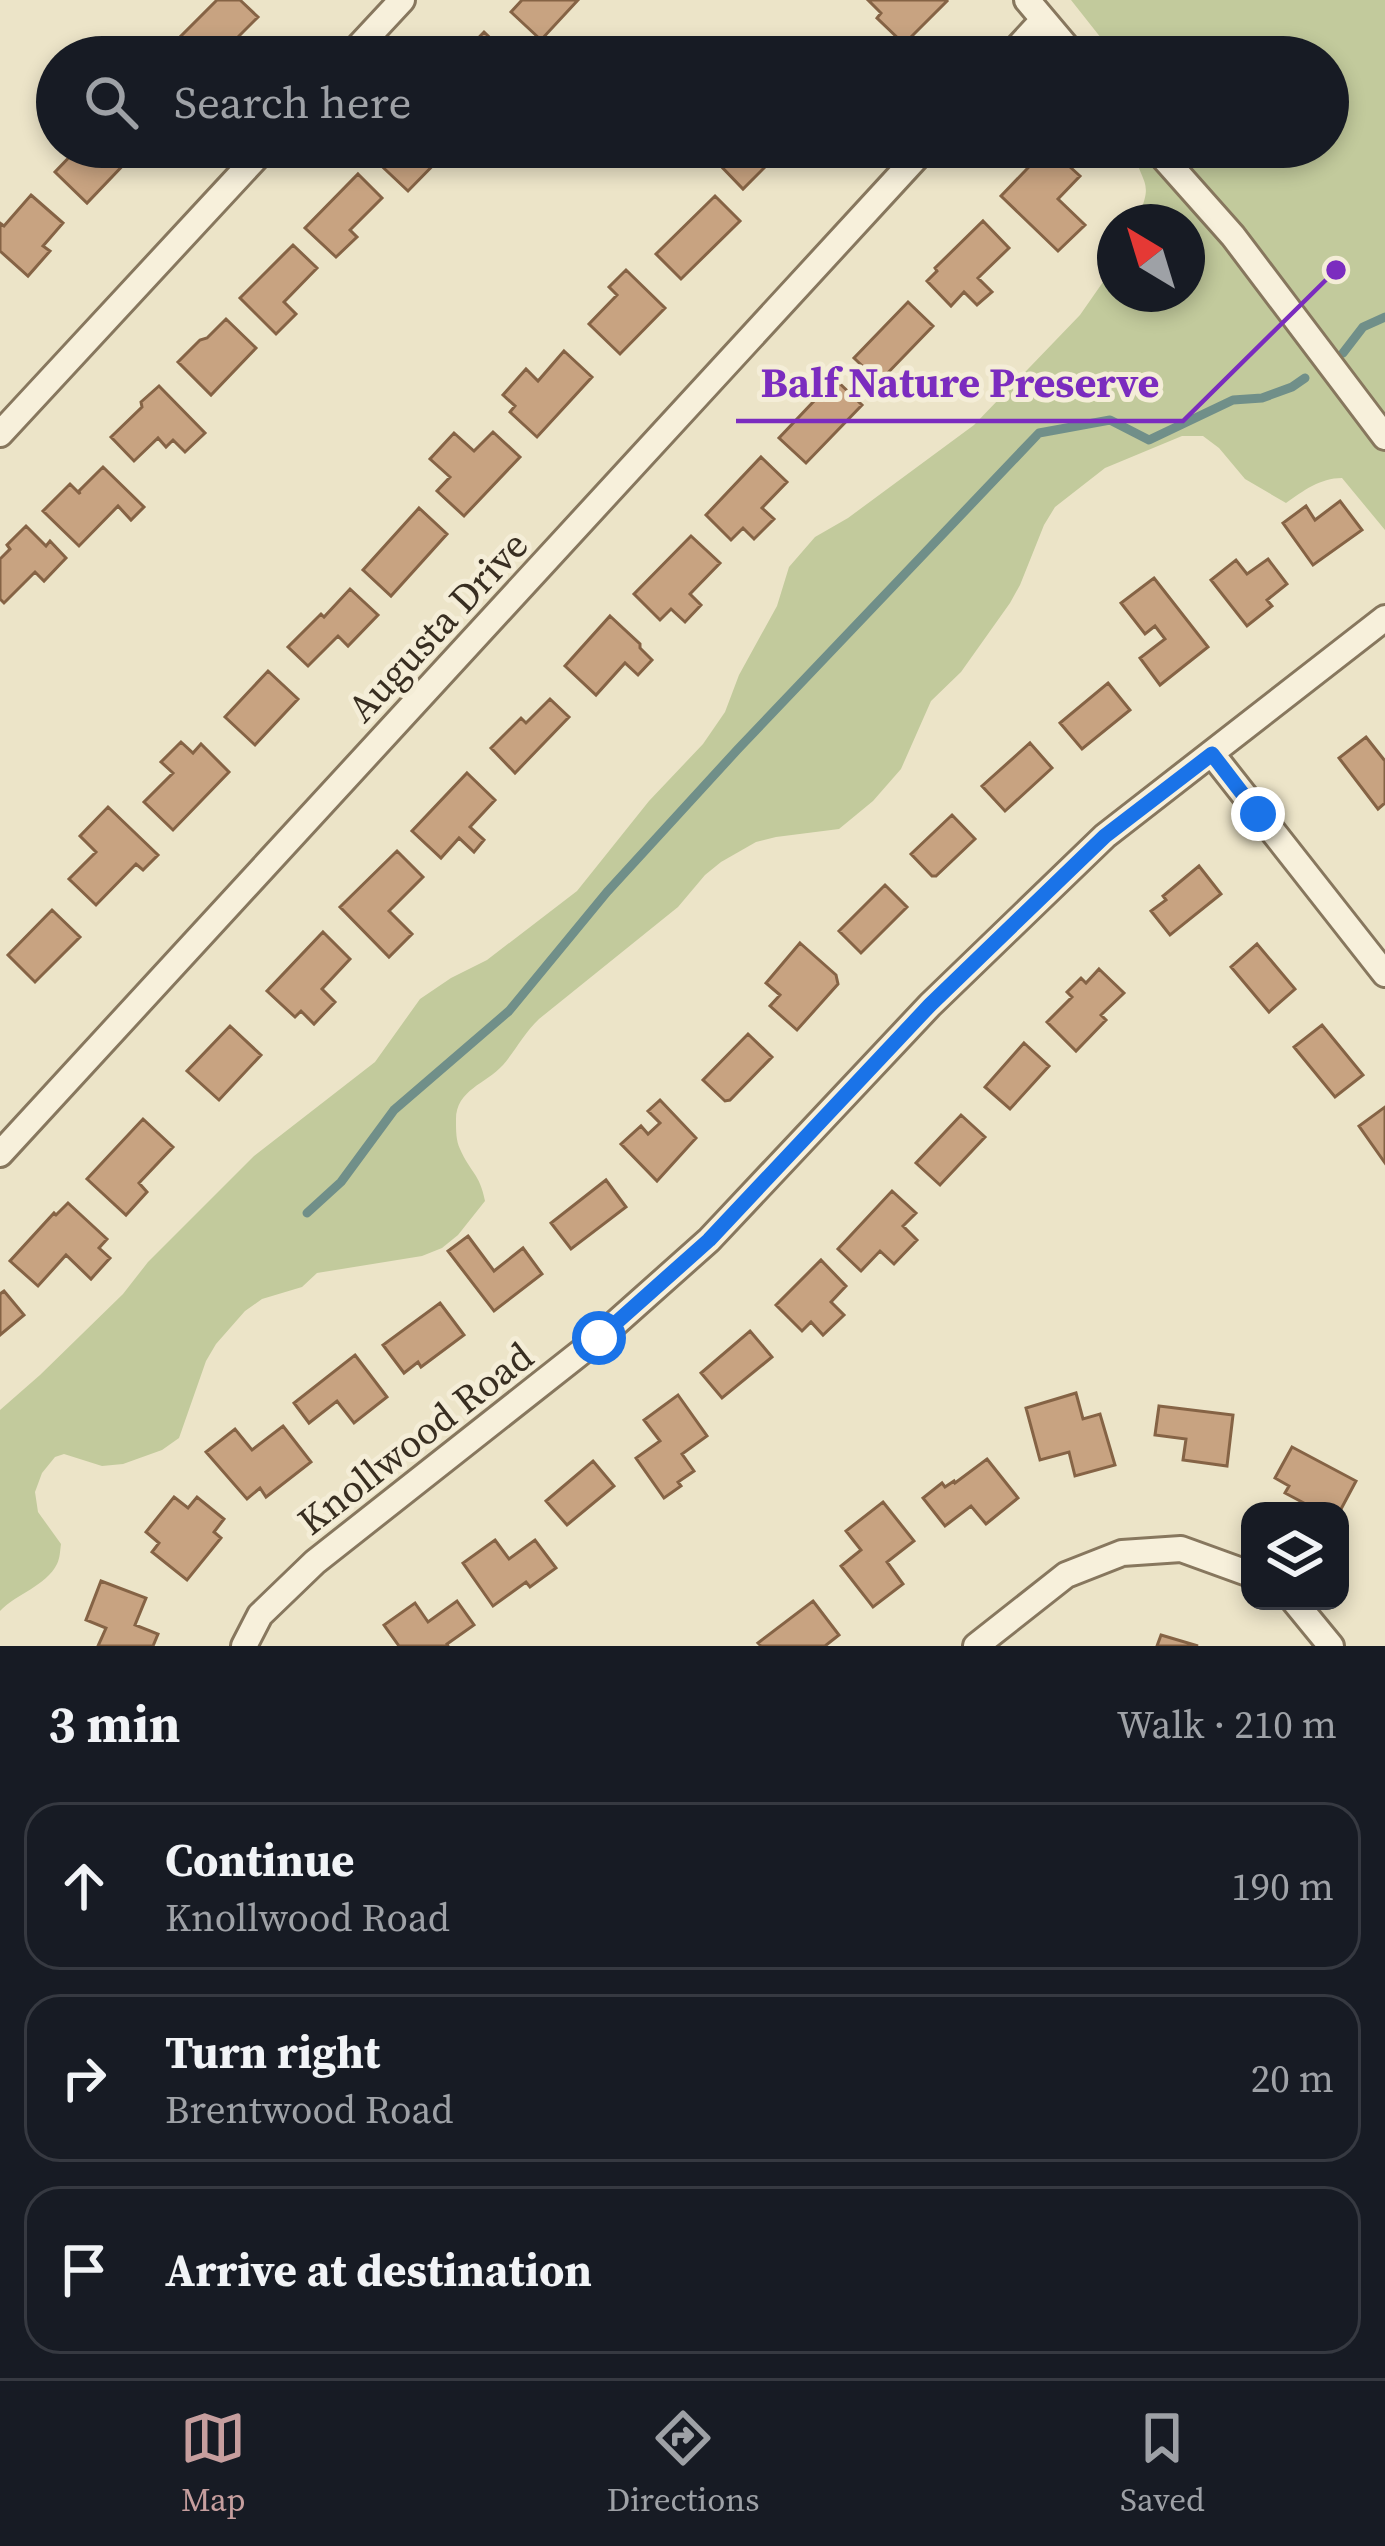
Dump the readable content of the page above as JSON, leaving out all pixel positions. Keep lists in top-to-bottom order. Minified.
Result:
{"streets":{"street":["Augusta Drive","Knollwood Road"]},"places":["Balf Nature Preserve"],"north":"top left","page":{"search":"Search here","heading":["3 min","Walk · 210 m"],"list":[["Continue","Knollwood Road","190 m"],["Turn right","Brentwood Road","20 m"],"Arrive at destination"],"nav":["Map","Directions","Saved"]}}
